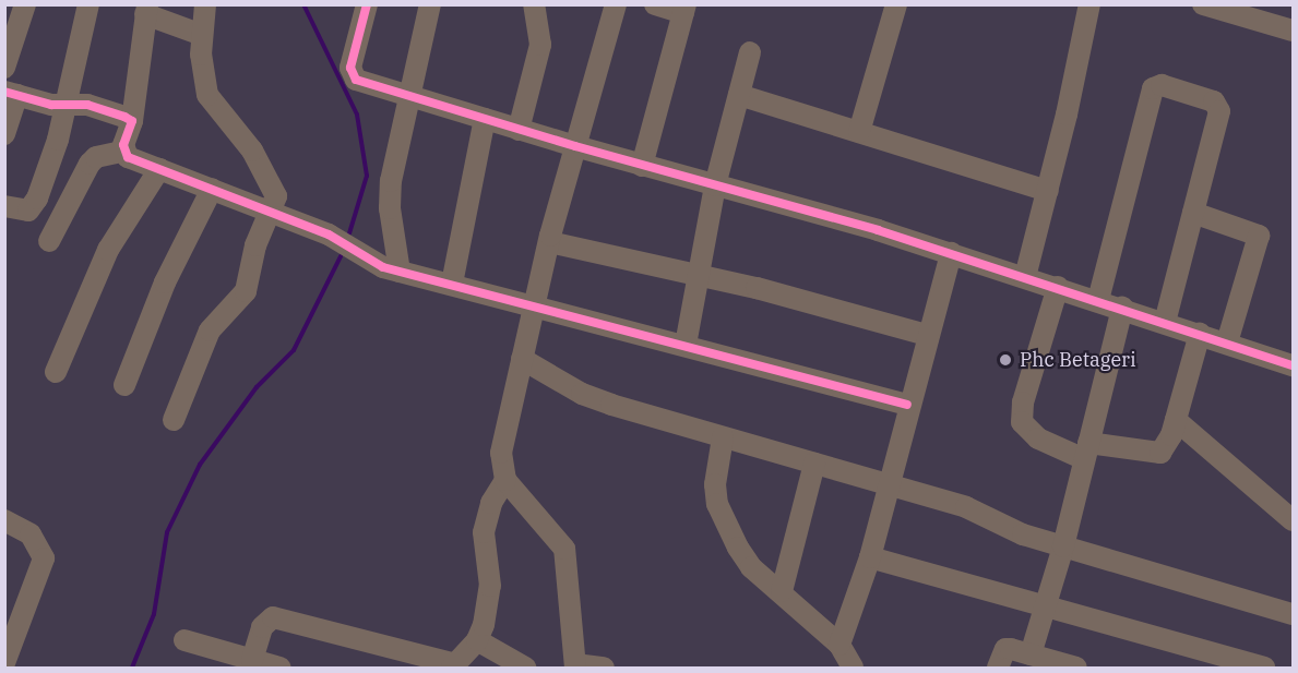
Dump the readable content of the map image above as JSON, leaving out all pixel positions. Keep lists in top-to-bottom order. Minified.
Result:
{"places":["Phc Betageri"]}
